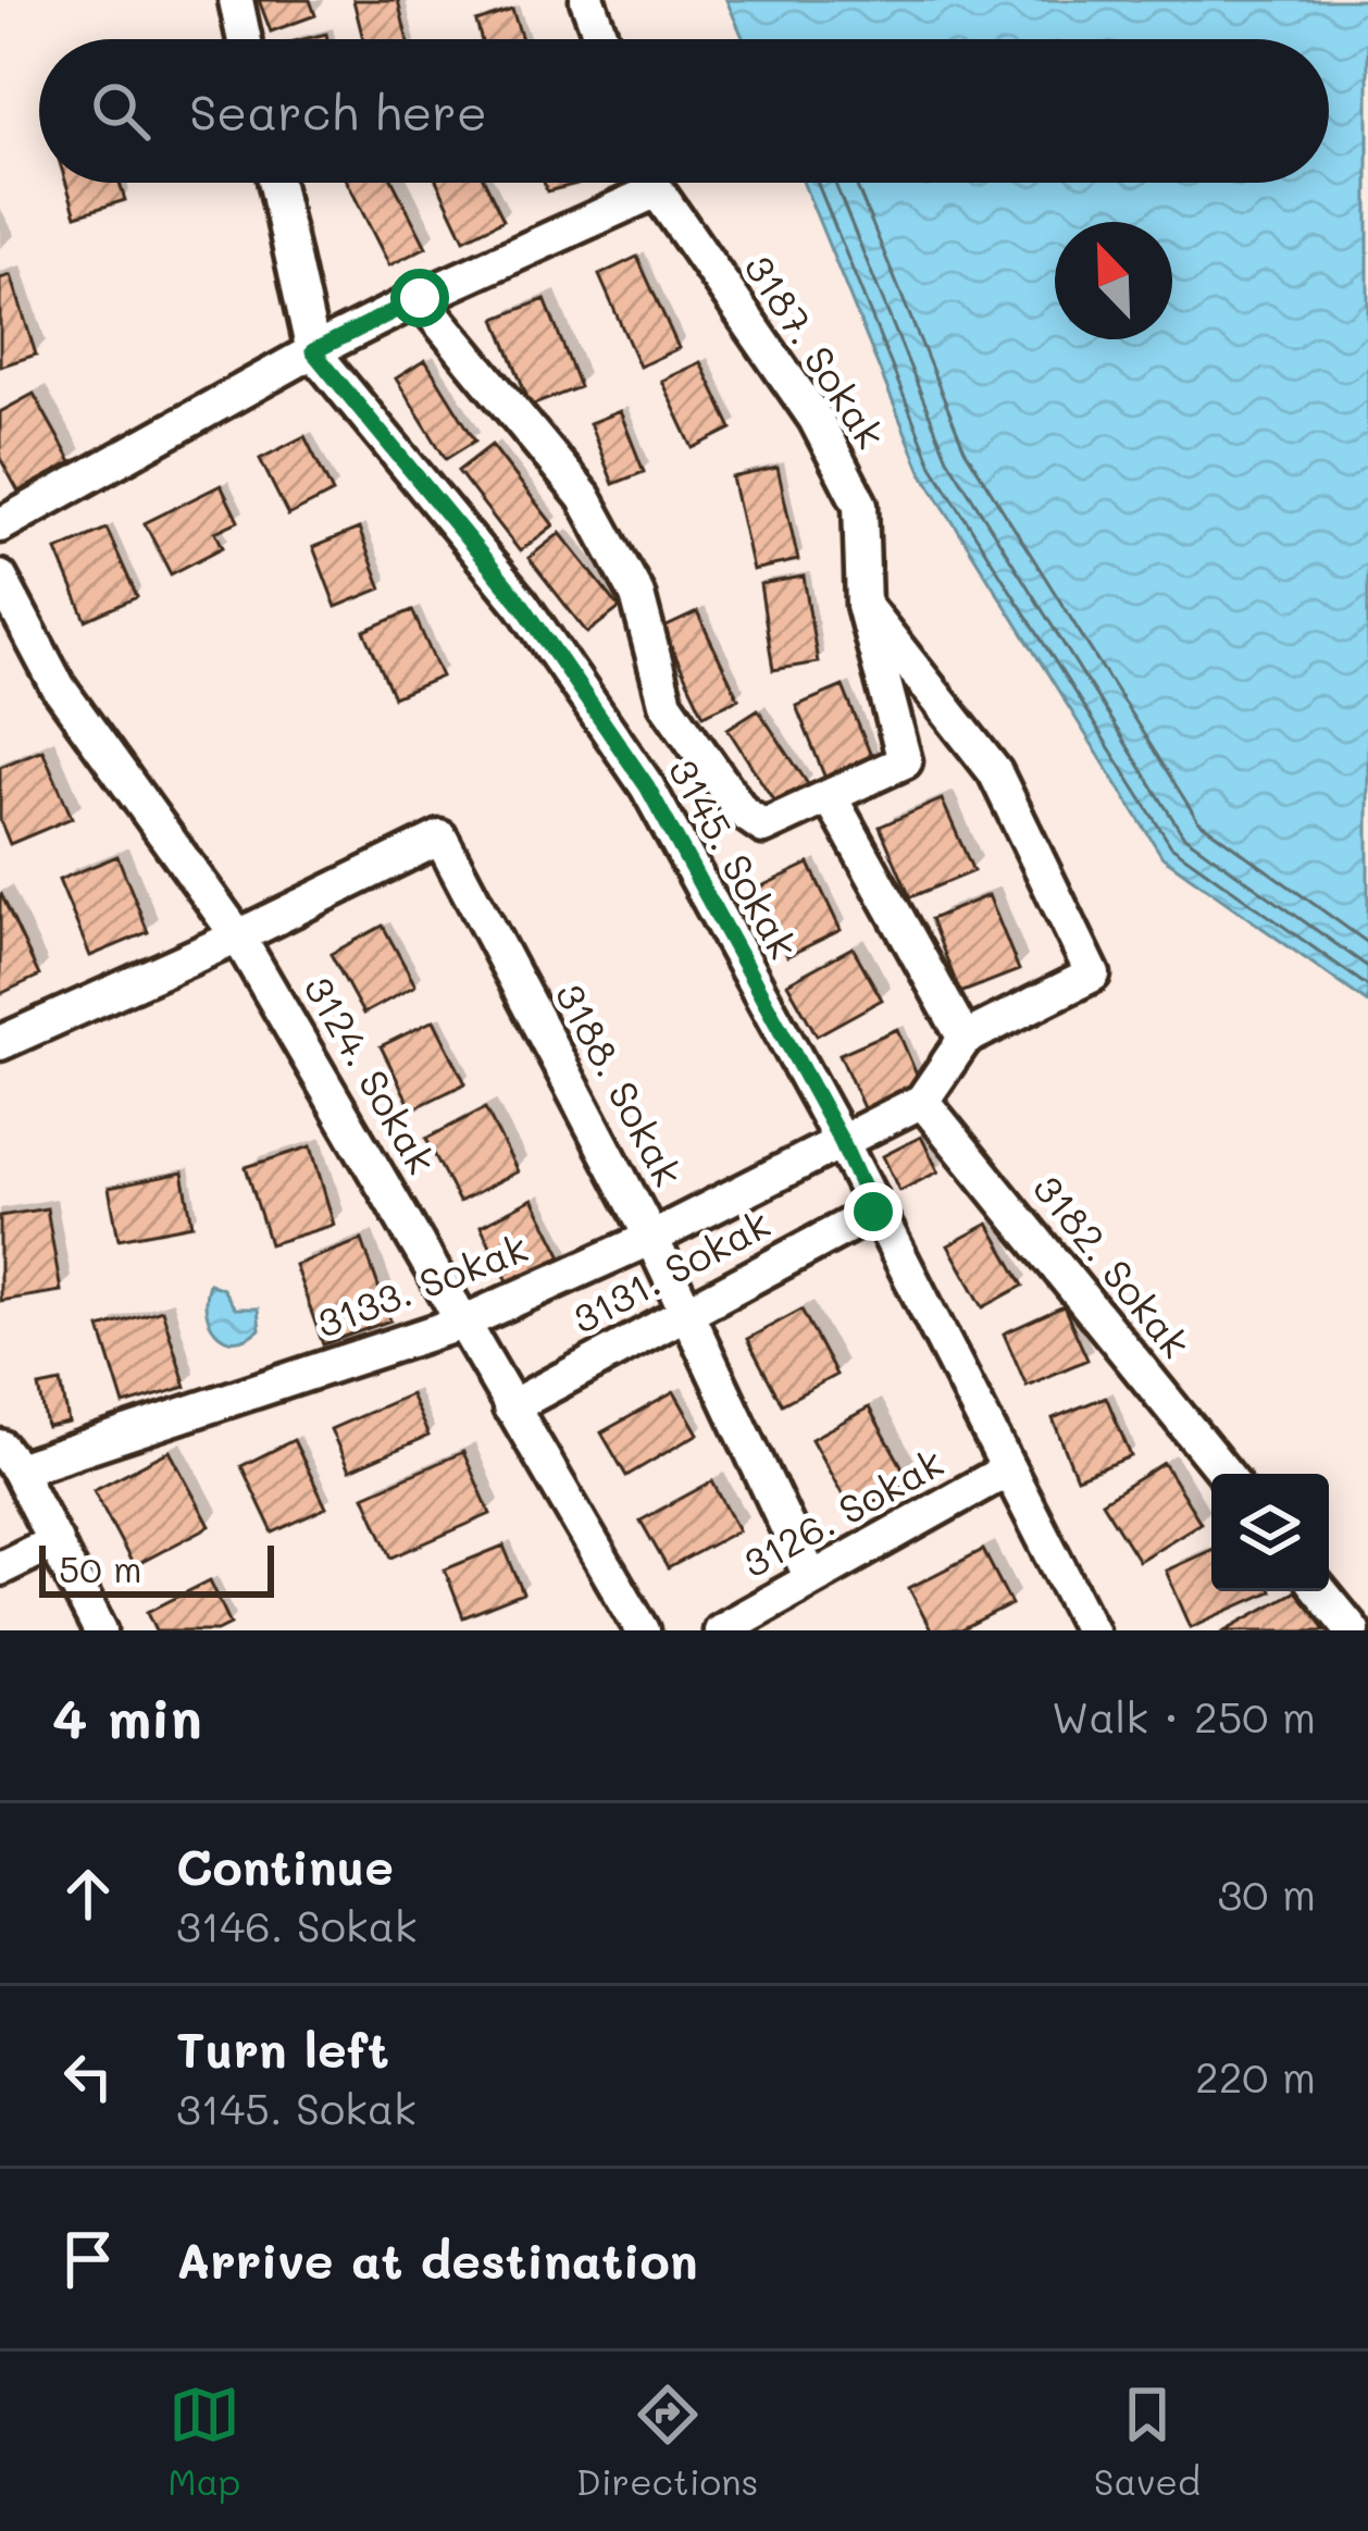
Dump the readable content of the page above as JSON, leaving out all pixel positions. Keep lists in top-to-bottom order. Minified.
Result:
{"streets":{"street":["3187. Sokak","3145. Sokak","3124. Sokak","3188. Sokak","3182. Sokak","3131. Sokak","3133. Sokak","3126. Sokak"]},"crossings":[["3145. Sokak","3131. Sokak"],["3145. Sokak","3133. Sokak"],["3145. Sokak","3126. Sokak"],["3124. Sokak","3188. Sokak"],["3124. Sokak","3131. Sokak"],["3124. Sokak","3133. Sokak"],["3188. Sokak","3131. Sokak"],["3188. Sokak","3133. Sokak"],["3188. Sokak","3126. Sokak"],["3182. Sokak","3133. Sokak"]],"scale_bar":"50 m","north":"top left","page":{"search":"Search here","scale":"50 m","heading":["4 min","Walk · 250 m"],"list":[["Continue","3146. Sokak","30 m"],["Turn left","3145. Sokak","220 m"],"Arrive at destination"],"nav":["Map","Directions","Saved"]}}
